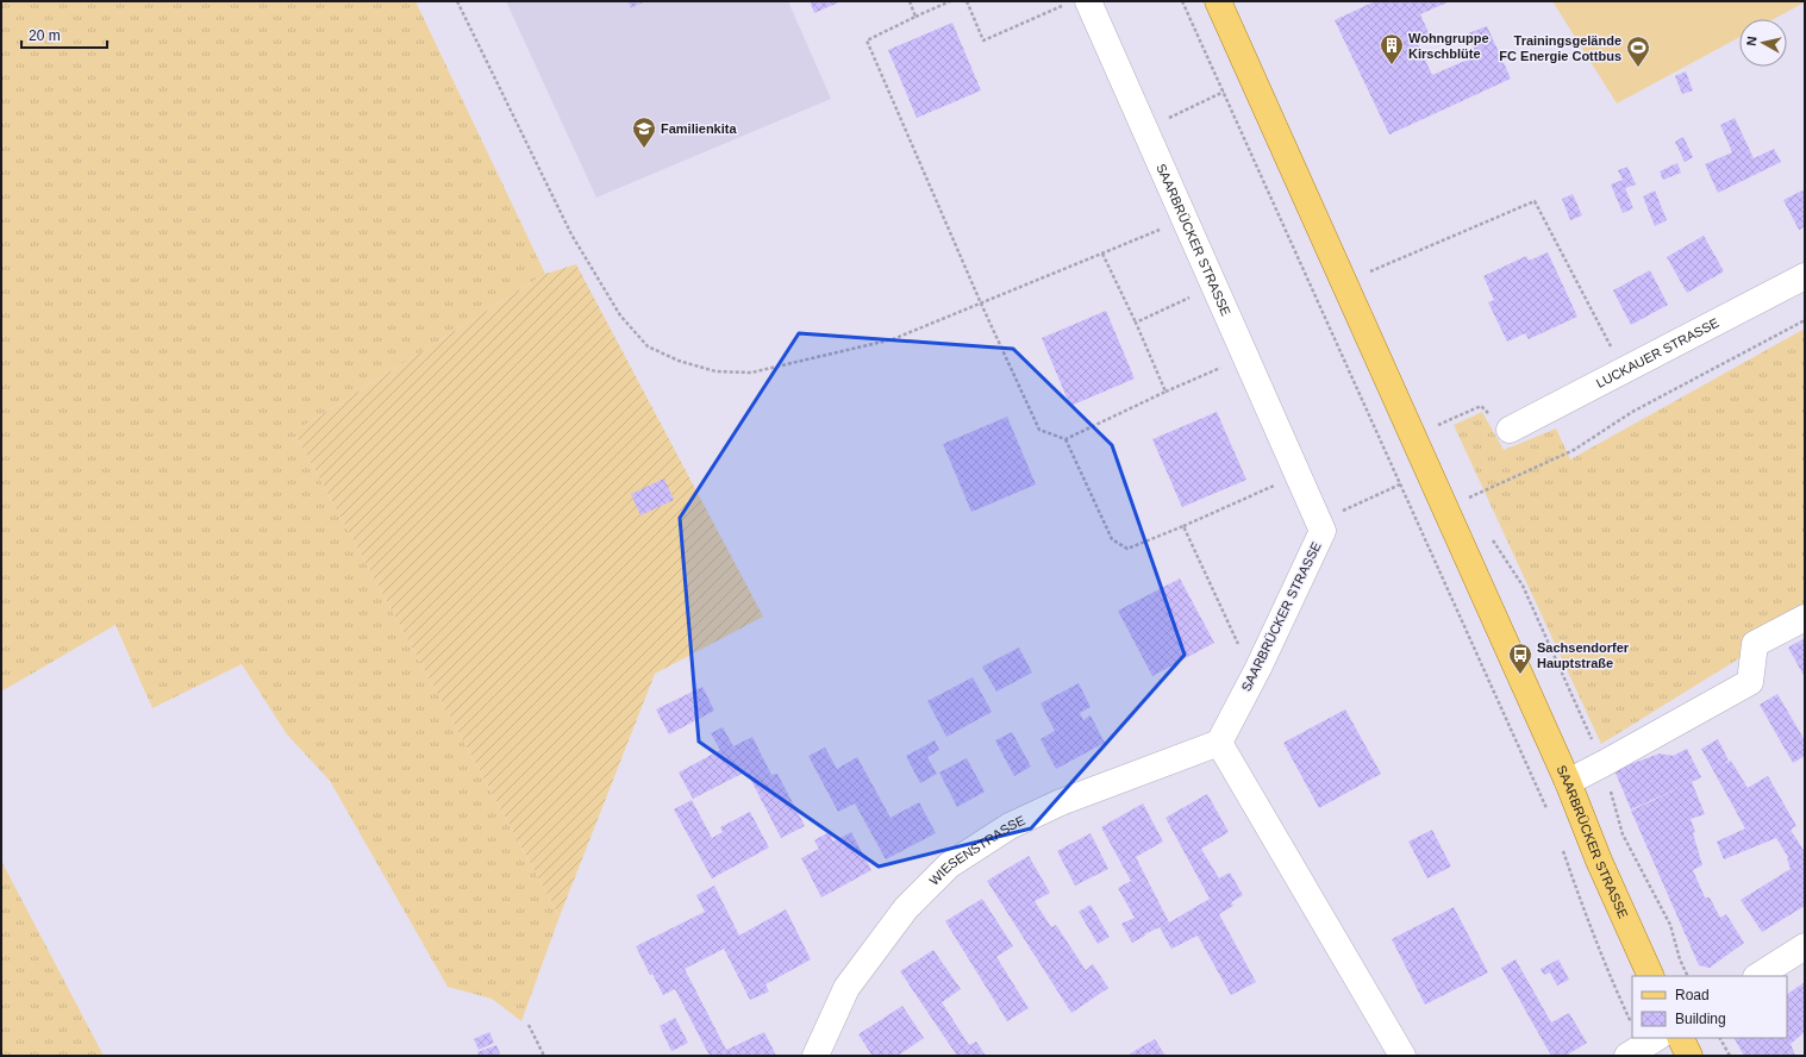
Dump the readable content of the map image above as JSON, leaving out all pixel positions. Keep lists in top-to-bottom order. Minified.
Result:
{"streets":{"main road":["SAARBRÜCKER STRASSE"],"street":["LUCKAUER STRASSE","WIESENSTRASSE"]},"crossings":[["SAARBRÜCKER STRASSE","WIESENSTRASSE"]],"places":{"building":["Wohngruppe Kirschblüte"],"sports":["Trainingsgelände FC Energie Cottbus"],"school or university":["Familienkita"],"bus stop":["Sachsendorfer Hauptstraße"]},"legend":["Road","Building"],"scale_bar":"20 m","north":"left"}
